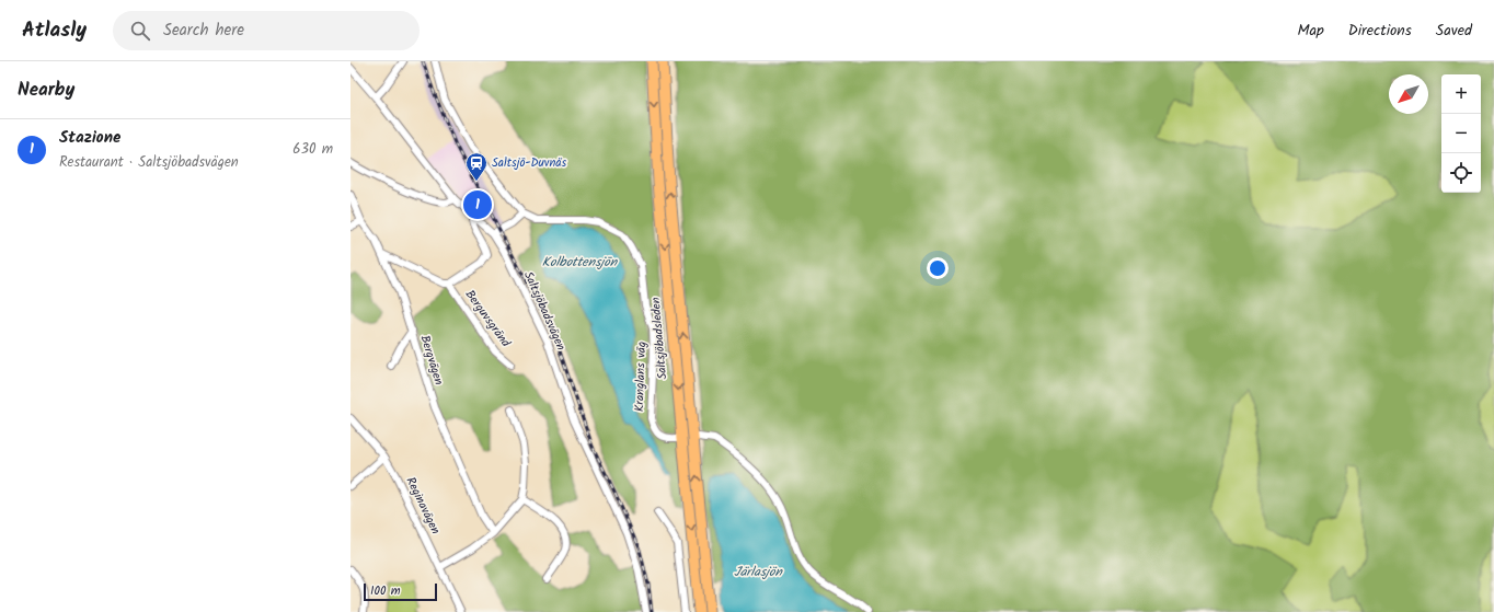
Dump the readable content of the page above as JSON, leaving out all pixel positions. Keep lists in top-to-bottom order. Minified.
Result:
{"streets":{"highway":["Saltsjöbadsleden"],"street":["Saltsjöbadsvägen","Berguvsgränd","Bergvägen","Kranglans väg","Reginavägen"]},"water":["Kolbottensjön","Järlasjön"],"places":{"station":["Saltsjö-Duvnäs"]},"scale_bar":"100 m","north":"bottom left","page":{"header":"Atlasly","search":"Search here","nav":["Map","Directions","Saved"],"heading":"Nearby","map_buttons":["+","−"],"list":[{"mark":"1","name":"Stazione","note":"Restaurant · Saltsjöbadsvägen","value":"630 m"}],"pins":"1","scale":"100 m"}}
